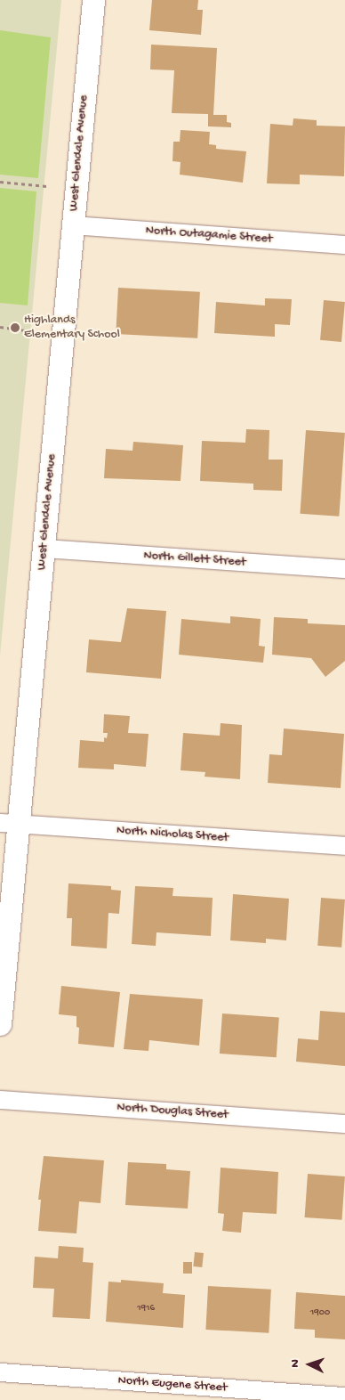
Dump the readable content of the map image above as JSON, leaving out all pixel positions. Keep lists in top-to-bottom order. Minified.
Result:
{"streets":{"street":["West Glendale Avenue","North Outagamie Street","North Gillett Street","North Nicholas Street","North Douglas Street","North Eugene Street"]},"crossings":[["West Glendale Avenue","North Outagamie Street"],["West Glendale Avenue","North Gillett Street"],["West Glendale Avenue","North Nicholas Street"]],"places":["Highlands Elementary School"],"house_numbers":["1916","1900"],"north":"left"}
